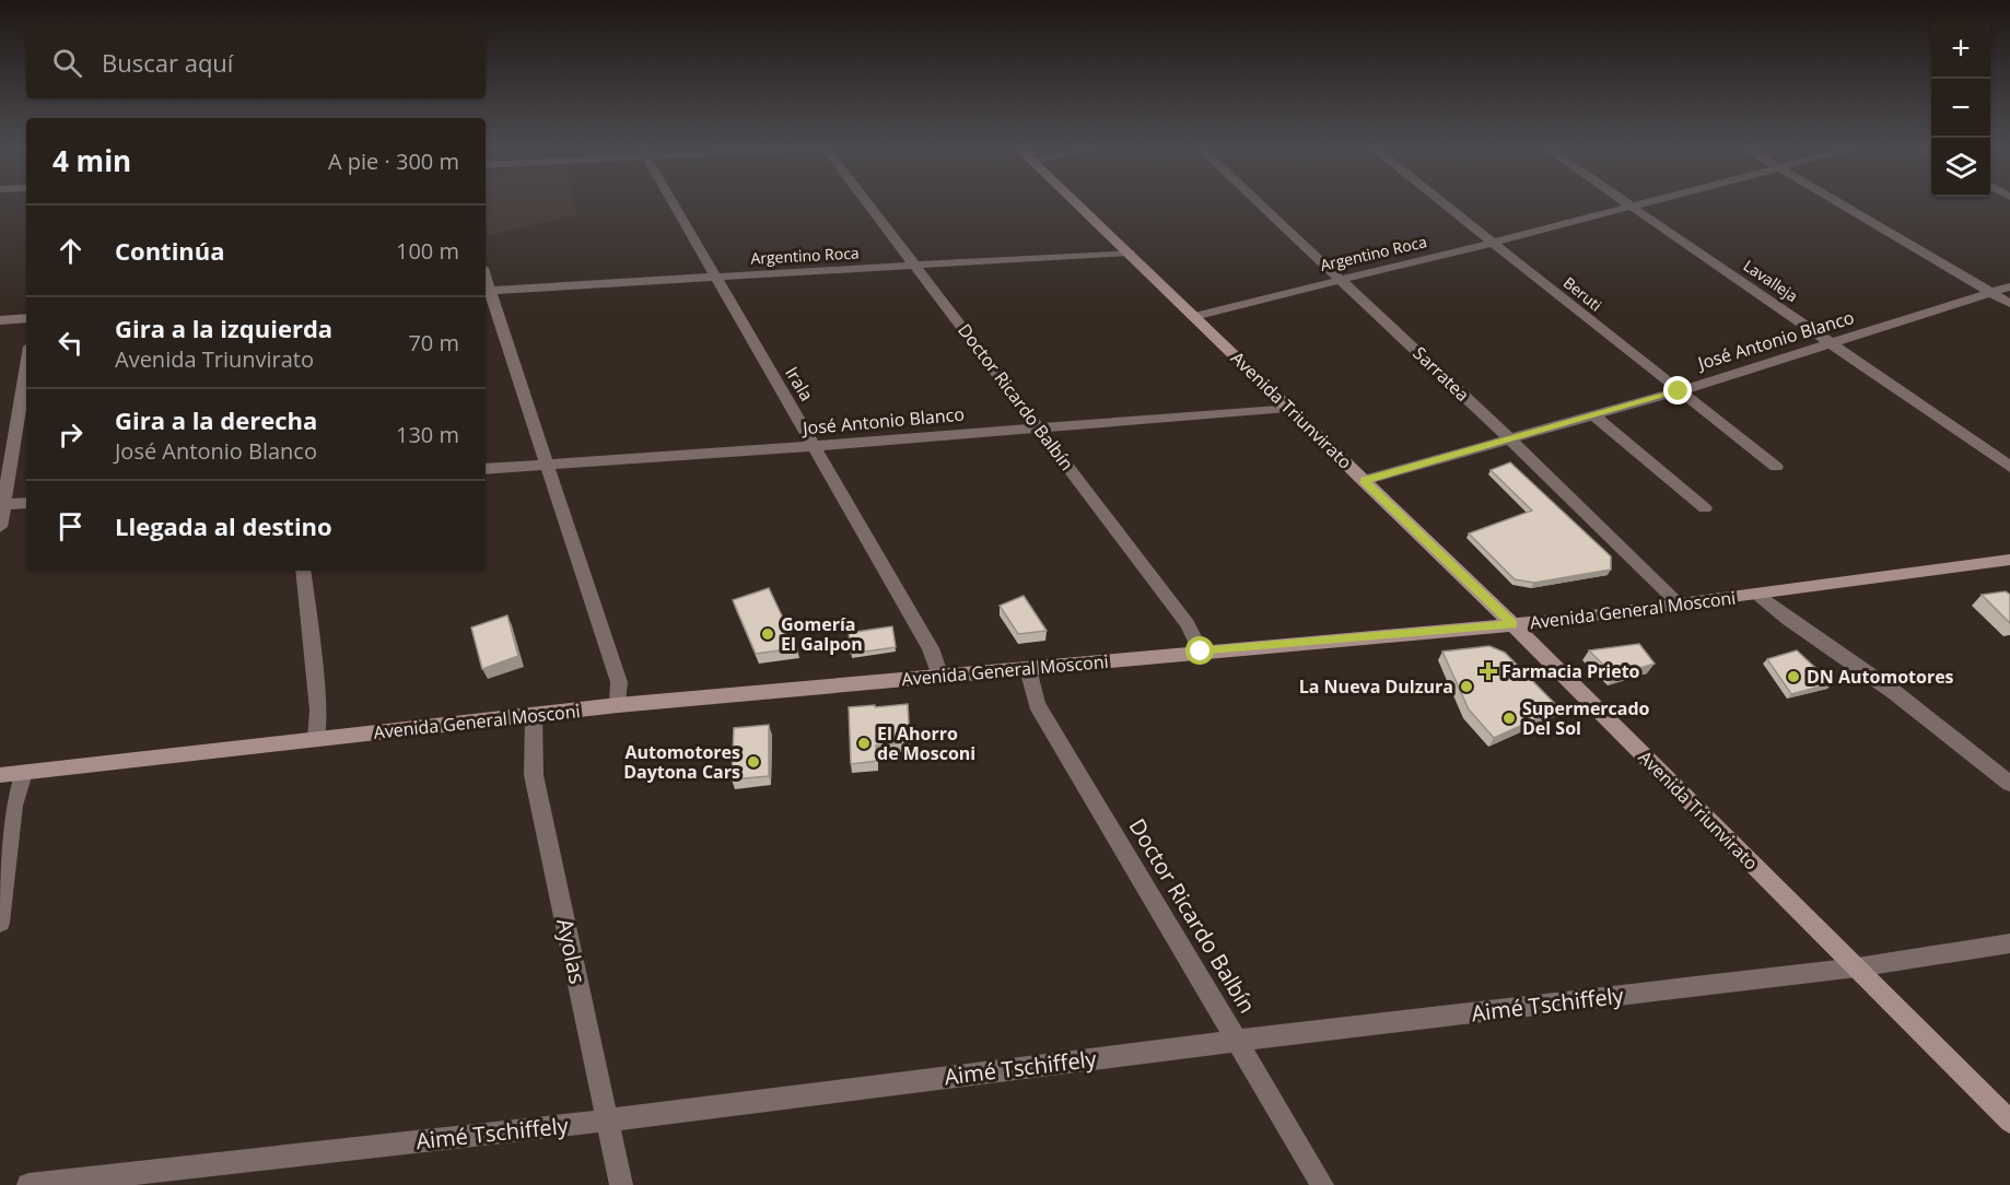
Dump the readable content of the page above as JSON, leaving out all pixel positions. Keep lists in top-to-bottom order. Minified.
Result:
{"streets":{"main road":["Avenida Triunvirato","Avenida General Mosconi"],"street":["Argentino Roca","Lavalleja","Beruti","José Antonio Blanco","Sarratea","Irala","Doctor Ricardo Balbín","Ayolas","Aimé Tschiffely"]},"crossings":[["Argentino Roca","Lavalleja"],["Argentino Roca","Beruti"],["Argentino Roca","Sarratea"],["Argentino Roca","Irala"],["Argentino Roca","Doctor Ricardo Balbín"],["Argentino Roca","Avenida Triunvirato"],["Lavalleja","José Antonio Blanco"],["Beruti","José Antonio Blanco"],["José Antonio Blanco","Sarratea"],["José Antonio Blanco","Irala"],["José Antonio Blanco","Doctor Ricardo Balbín"],["José Antonio Blanco","Avenida Triunvirato"],["Sarratea","Avenida General Mosconi"],["Irala","Avenida General Mosconi"],["Doctor Ricardo Balbín","Avenida General Mosconi"],["Doctor Ricardo Balbín","Aimé Tschiffely"],["Avenida Triunvirato","Avenida General Mosconi"],["Avenida Triunvirato","Aimé Tschiffely"],["Avenida General Mosconi","Ayolas"],["Ayolas","Aimé Tschiffely"]],"places":{"other":["Gomería El Galpon","DN Automotores","La Nueva Dulzura","Supermercado Del Sol","El Ahorro de Mosconi","Automotores Daytona Cars"],"health":["Farmacia Prieto"]},"page":{"map_buttons":["+","−"],"search":"Buscar aquí","heading":["4 min","A pie · 300 m"],"list":[["Continúa","100 m"],["Gira a la izquierda","Avenida Triunvirato","70 m"],["Gira a la derecha","José Antonio Blanco","130 m"],"Llegada al destino"]}}
